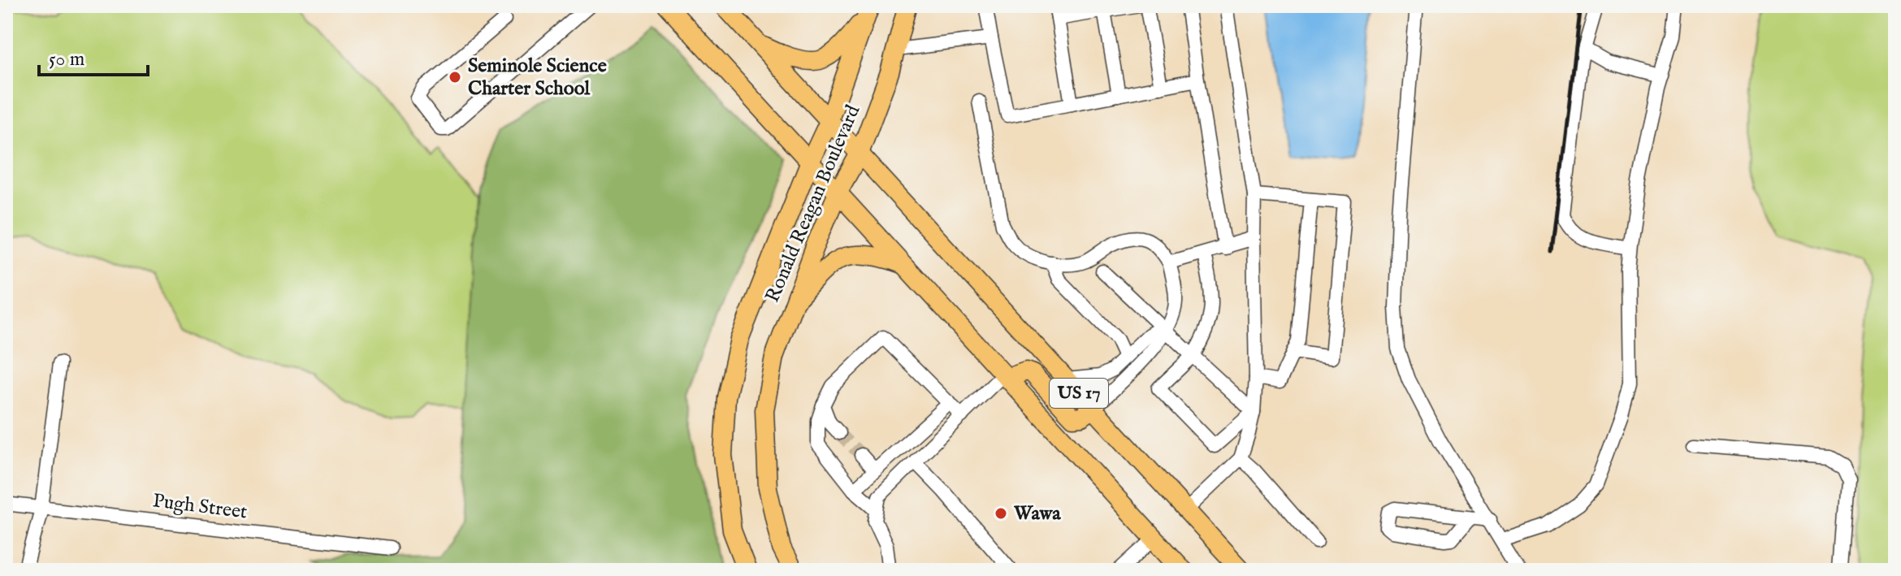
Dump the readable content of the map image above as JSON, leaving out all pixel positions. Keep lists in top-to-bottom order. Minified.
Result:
{"streets":{"main road":["Ronald Reagan Boulevard","US 17"],"street":["Pugh Street"]},"crossings":[["Ronald Reagan Boulevard","US 17"]],"places":["Seminole Science Charter School","Wawa"],"scale_bar":"50 m"}
